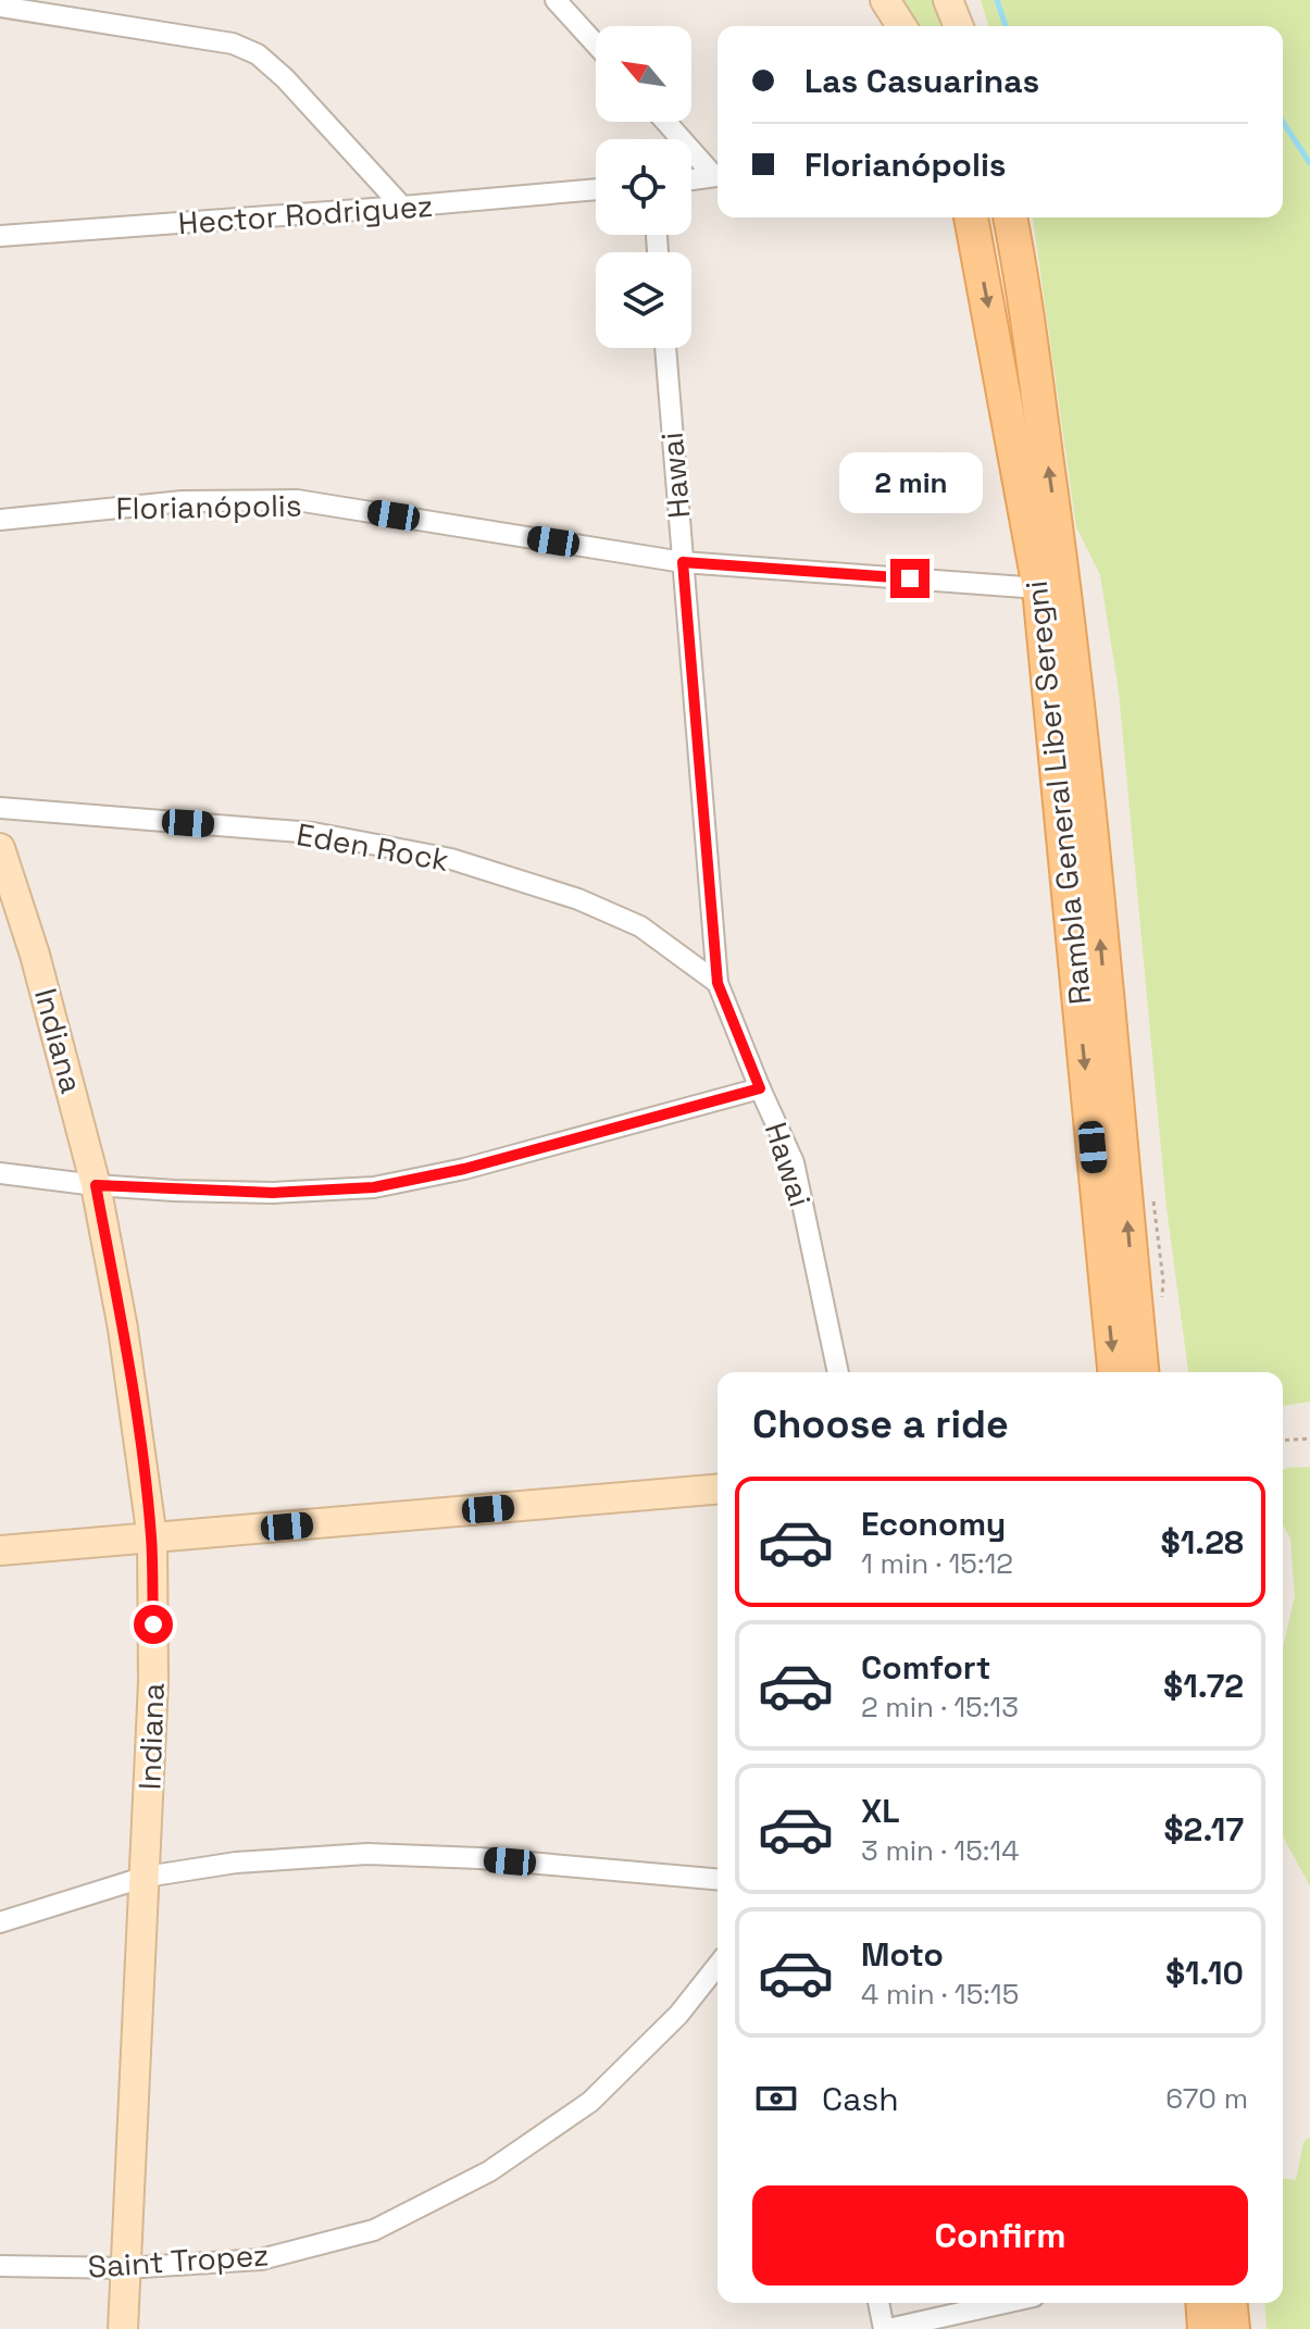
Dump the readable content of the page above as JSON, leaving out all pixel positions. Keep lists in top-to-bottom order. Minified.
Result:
{"streets":{"main road":["Rambla General Liber Seregni"],"street":["Hector Rodriguez","Hawai","Florianópolis","Eden Rock","Indiana","Saint Tropez"]},"crossings":[["Hawai","Florianópolis"],["Hawai","Eden Rock"],["Florianópolis","Rambla General Liber Seregni"],["Indiana","Saint Tropez"]],"north":"top left","page":{"banner":["Las Casuarinas","Florianópolis"],"bubble":"2 min","heading":"Choose a ride","list":[{"name":"Economy","note":"1 min · 15:12","value":"$1.28"},{"name":"Comfort","note":"2 min · 15:13","value":"$1.72"},{"name":"XL","note":"3 min · 15:14","value":"$2.17"},{"name":"Moto","note":"4 min · 15:15","value":"$1.10"}],"pay":["Cash","670 m"],"buttons":"Confirm"}}
